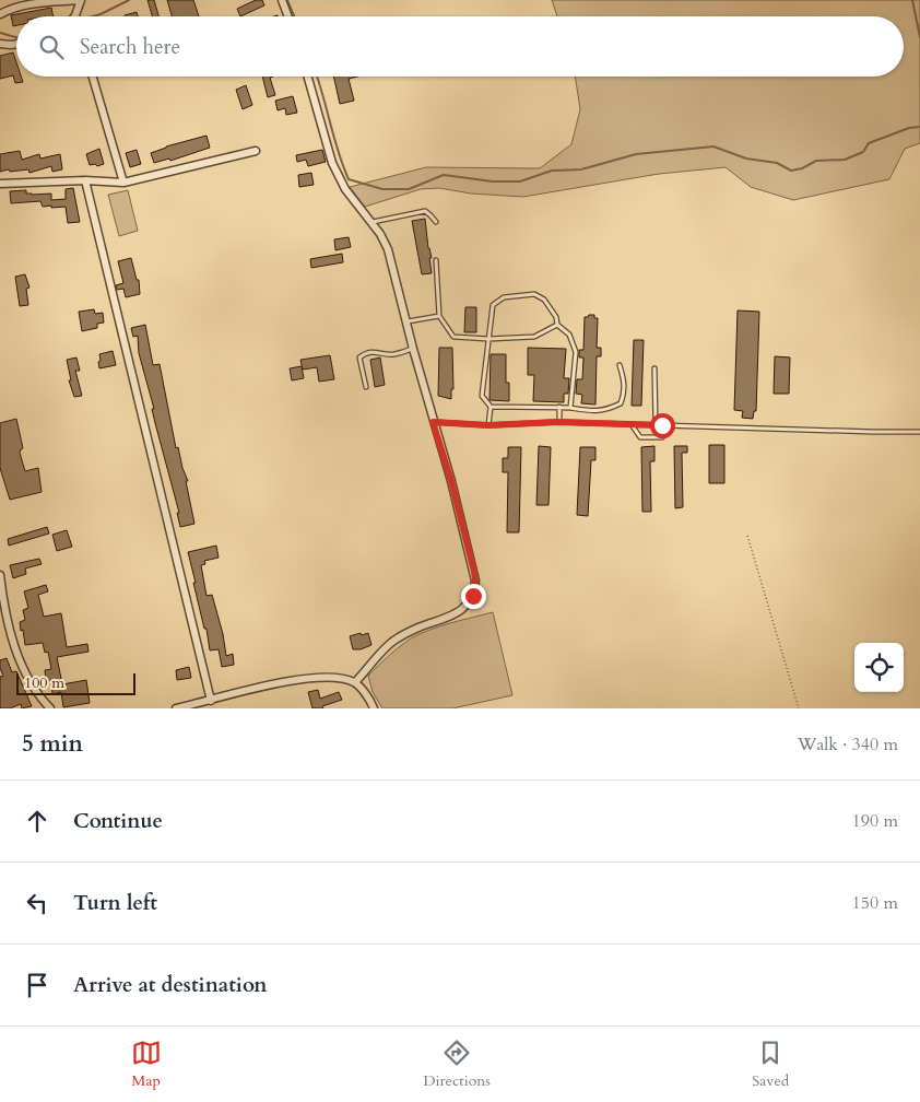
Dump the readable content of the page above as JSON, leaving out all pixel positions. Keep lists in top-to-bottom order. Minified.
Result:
{"scale_bar":"100 m","page":{"search":"Search here","scale":"100 m","heading":["5 min","Walk · 340 m"],"list":[["Continue","190 m"],["Turn left","150 m"],"Arrive at destination"],"nav":["Map","Directions","Saved"]}}
